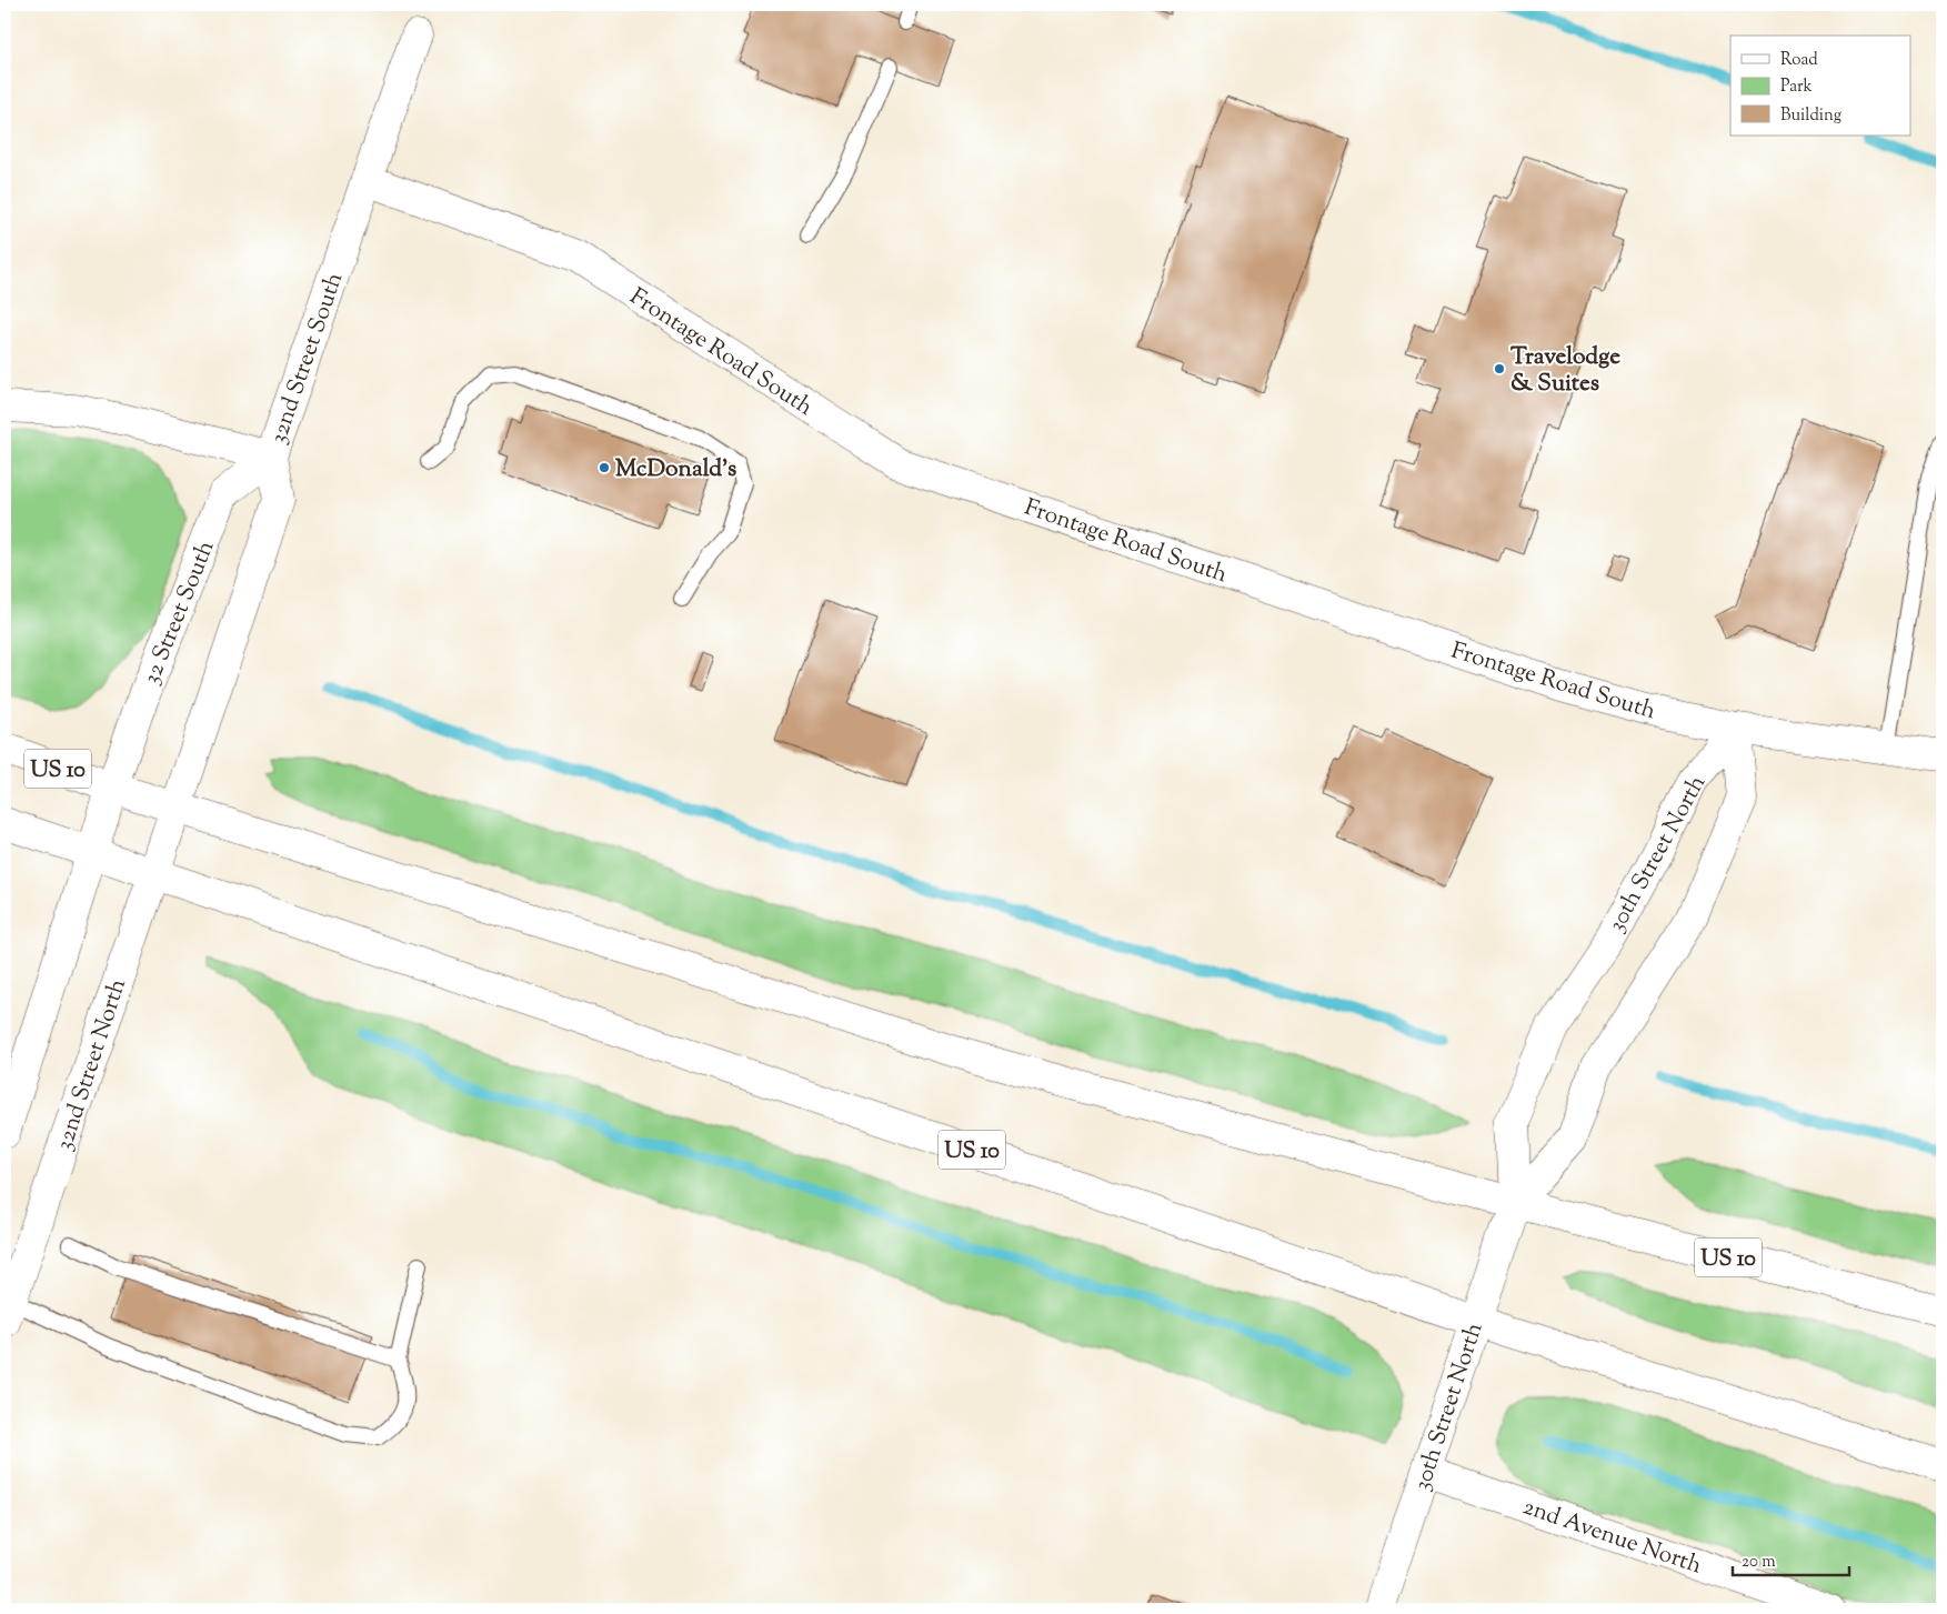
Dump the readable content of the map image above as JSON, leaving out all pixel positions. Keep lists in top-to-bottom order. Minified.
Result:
{"streets":{"street":["Frontage Road South","32nd Street South","32 Street South","US 10","30th Street North","32nd Street North","2nd Avenue North"]},"crossings":[["Frontage Road South","32nd Street South"],["Frontage Road South","30th Street North"],["32nd Street South","32 Street South"],["32nd Street South","US 10"],["32nd Street South","32nd Street North"],["32 Street South","US 10"],["US 10","30th Street North"],["US 10","32nd Street North"],["30th Street North","2nd Avenue North"]],"places":["Travelodge & Suites","McDonald's"],"legend":["Road","Park","Building"],"scale_bar":"20 m"}
